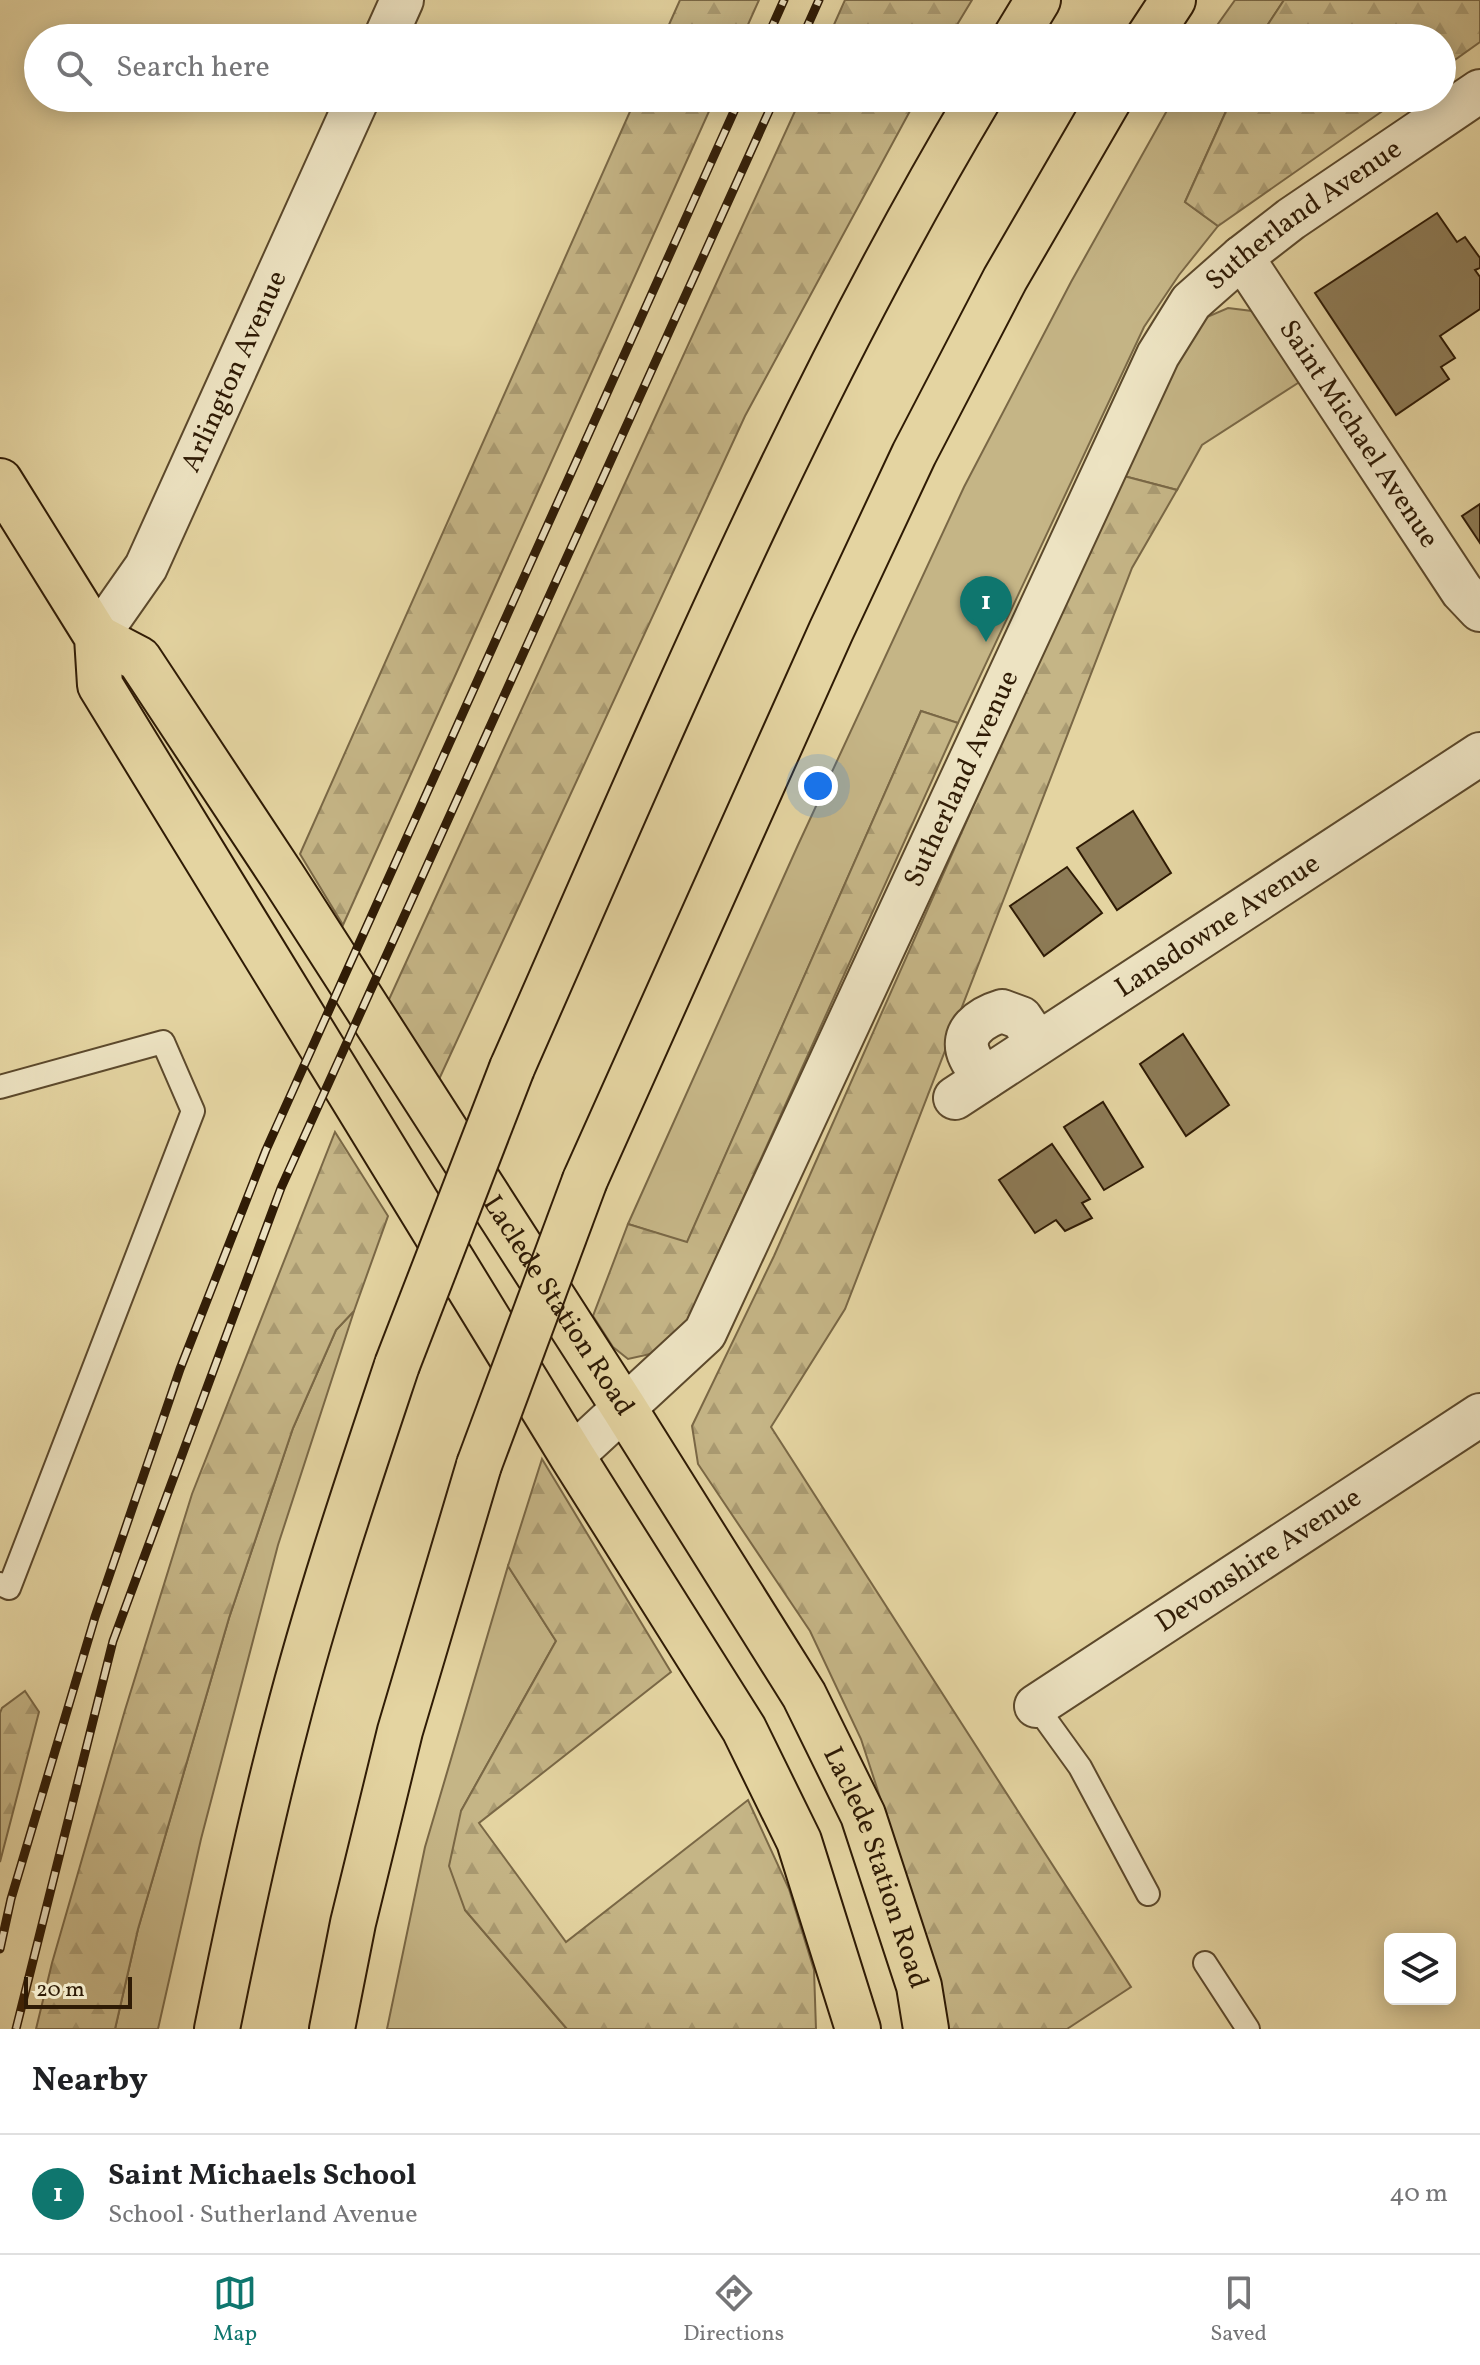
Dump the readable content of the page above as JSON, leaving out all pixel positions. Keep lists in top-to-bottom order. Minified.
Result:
{"streets":{"main road":["Laclede Station Road"],"street":["Sutherland Avenue","Arlington Avenue","Saint Michael Avenue","Lansdowne Avenue","Devonshire Avenue"]},"crossings":[["Sutherland Avenue","Saint Michael Avenue"],["Sutherland Avenue","Laclede Station Road"],["Arlington Avenue","Laclede Station Road"]],"scale_bar":"20 m","page":{"search":"Search here","pins":"1","scale":"20 m","heading":"Nearby","list":[{"mark":"1","name":"Saint Michaels School","note":"School · Sutherland Avenue","value":"40 m"}],"nav":["Map","Directions","Saved"]}}
